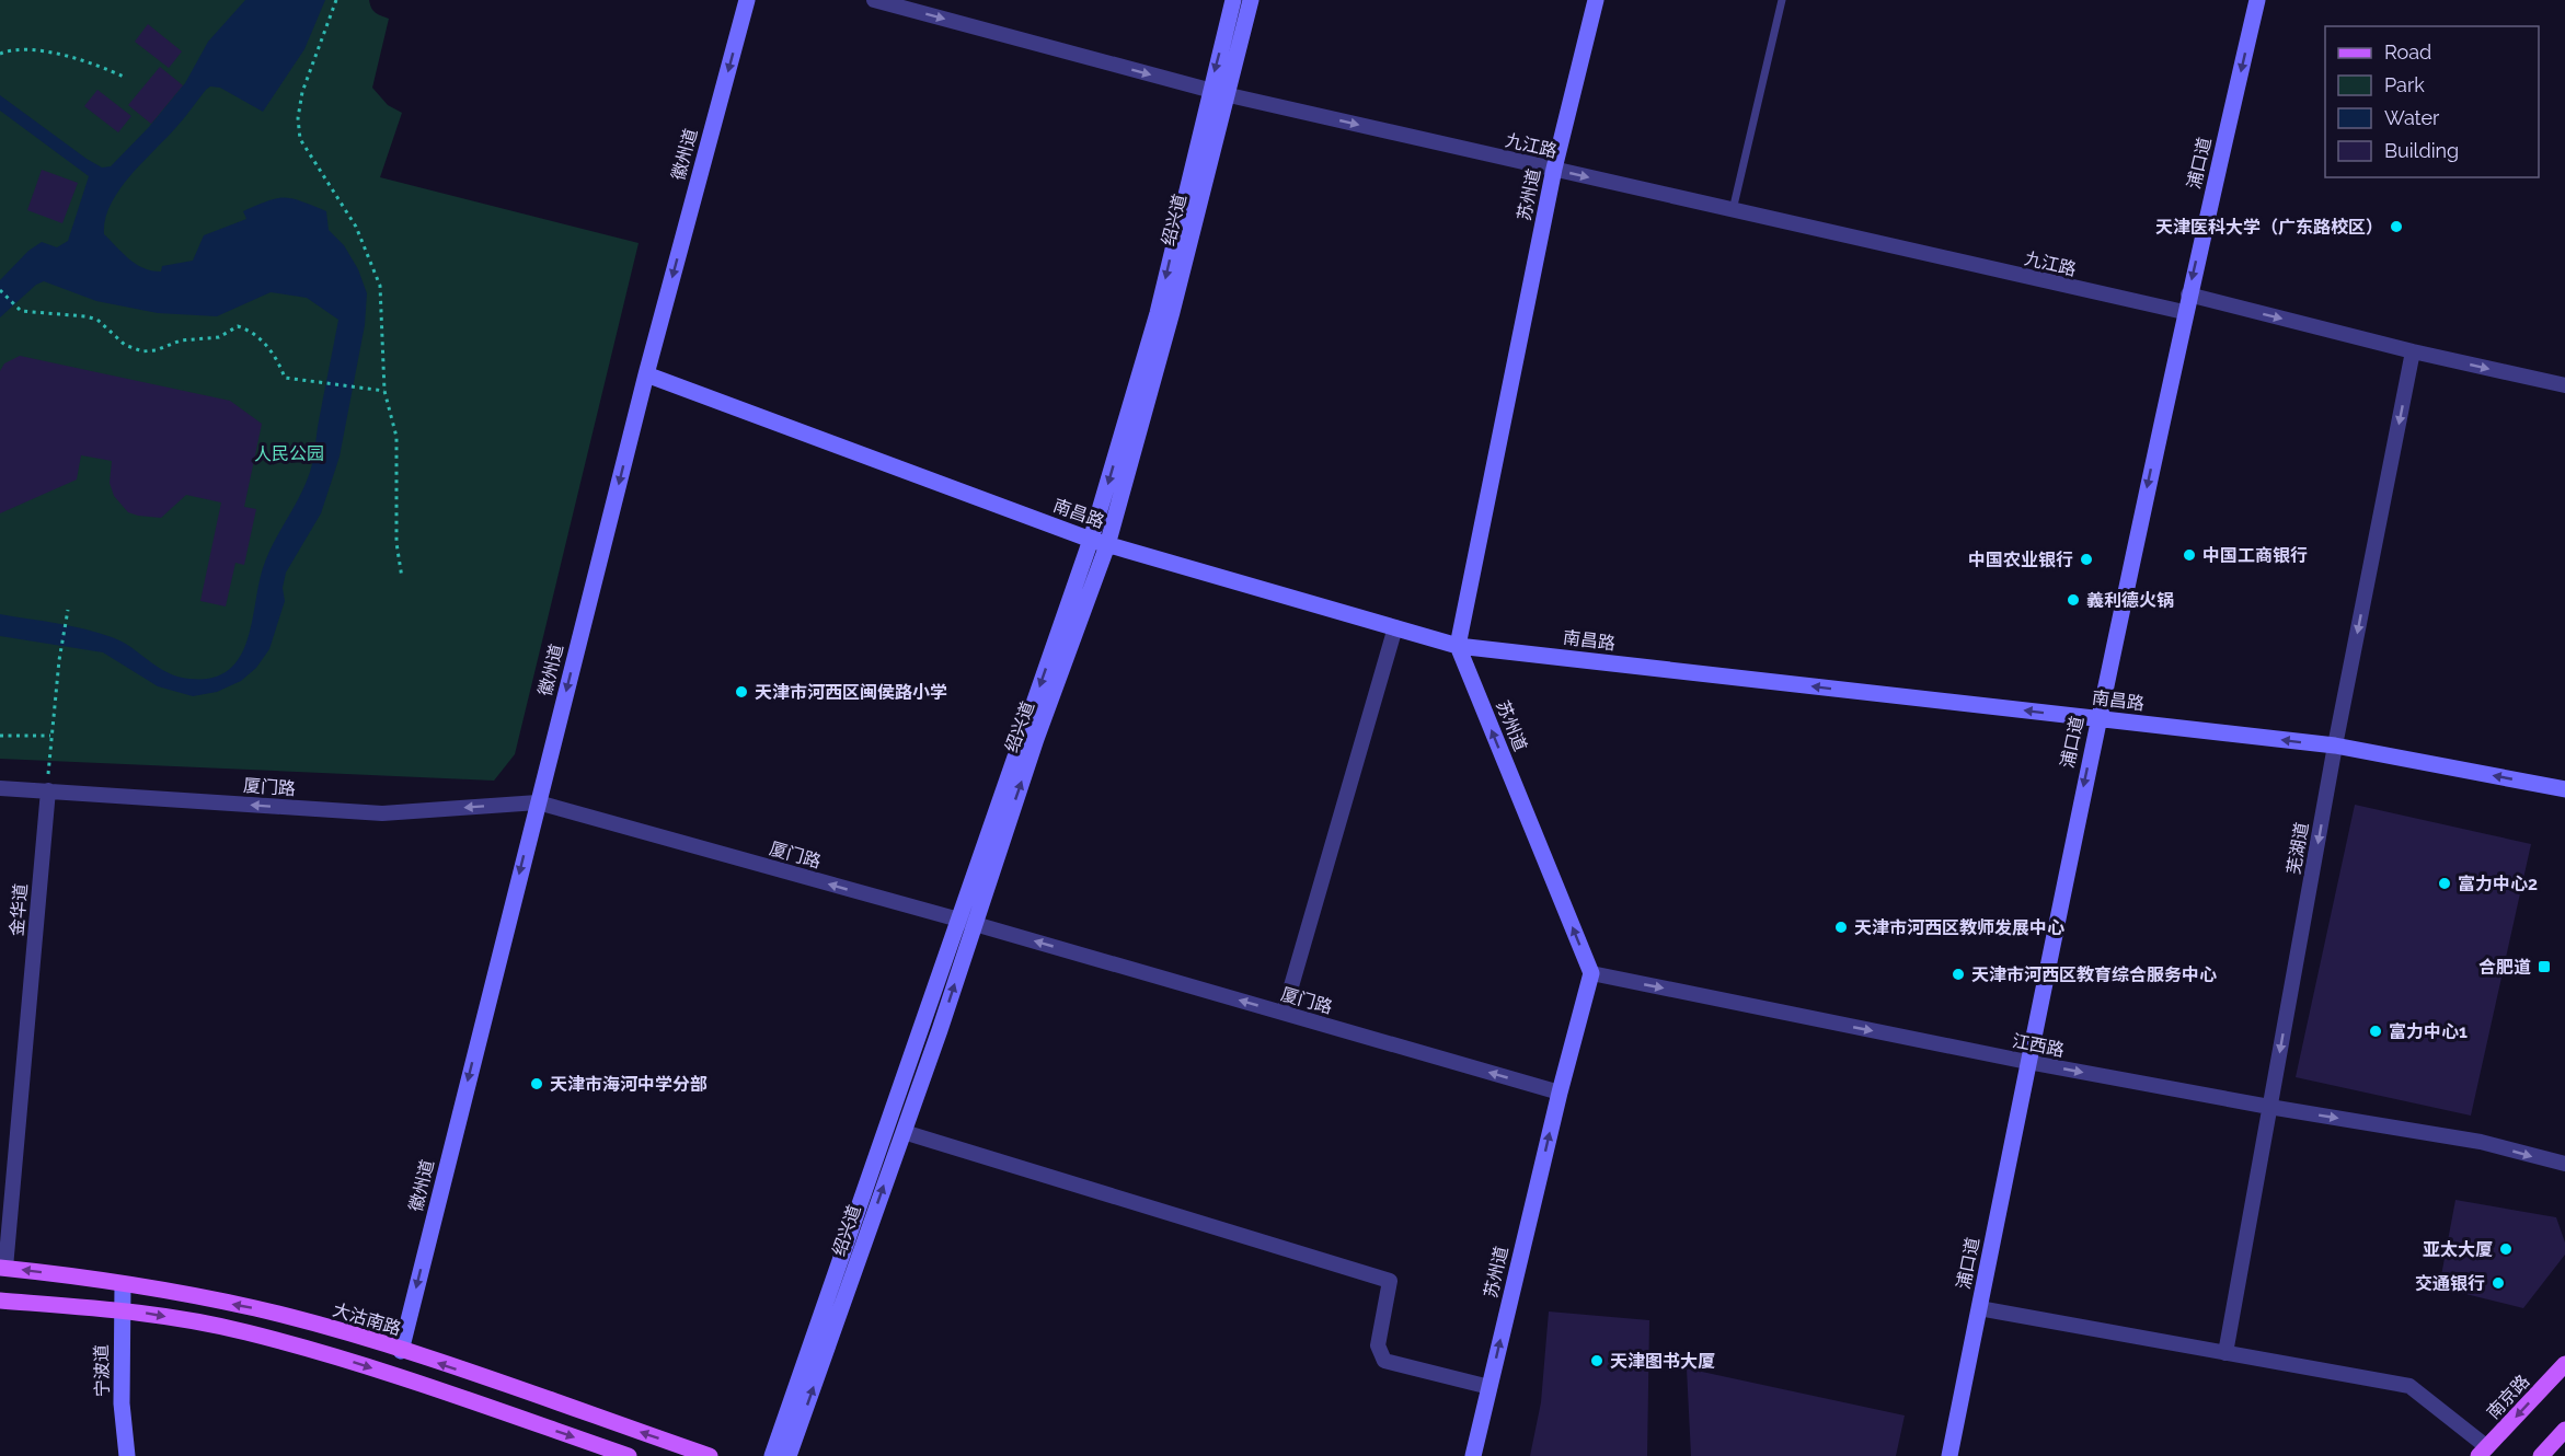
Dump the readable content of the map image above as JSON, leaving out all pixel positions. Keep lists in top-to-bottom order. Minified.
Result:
{"streets":{"main road":["大沽南路","南京路"],"street":["九江路","徽州道","浦口道","苏州道","绍兴道","南昌路","厦门路","芜湖道","金华道","江西路","宁波道"]},"crossings":[["九江路","浦口道"],["九江路","苏州道"],["九江路","绍兴道"],["徽州道","南昌路"],["徽州道","厦门路"],["徽州道","大沽南路"],["浦口道","南昌路"],["浦口道","江西路"],["苏州道","南昌路"],["苏州道","厦门路"],["苏州道","江西路"],["绍兴道","南昌路"],["绍兴道","厦门路"],["南昌路","芜湖道"],["厦门路","金华道"],["芜湖道","江西路"],["金华道","大沽南路"],["大沽南路","宁波道"]],"one_way":["九江路","徽州道","浦口道","苏州道","南昌路","厦门路","芜湖道","江西路","南京路"],"parks":["人民公园"],"places":{"other":["天津医科大学（广东路校区）","中国工商银行","中国农业银行","義利德火锅","天津市河西区闽侯路小学","富力中心2","天津市河西区教师发展中心","天津市河西区教育综合服务中心","富力中心1","天津市海河中学分部","亚太大厦","交通银行","天津图书大厦"],"transit":["合肥道"]},"legend":["Road","Park","Water","Building"]}
